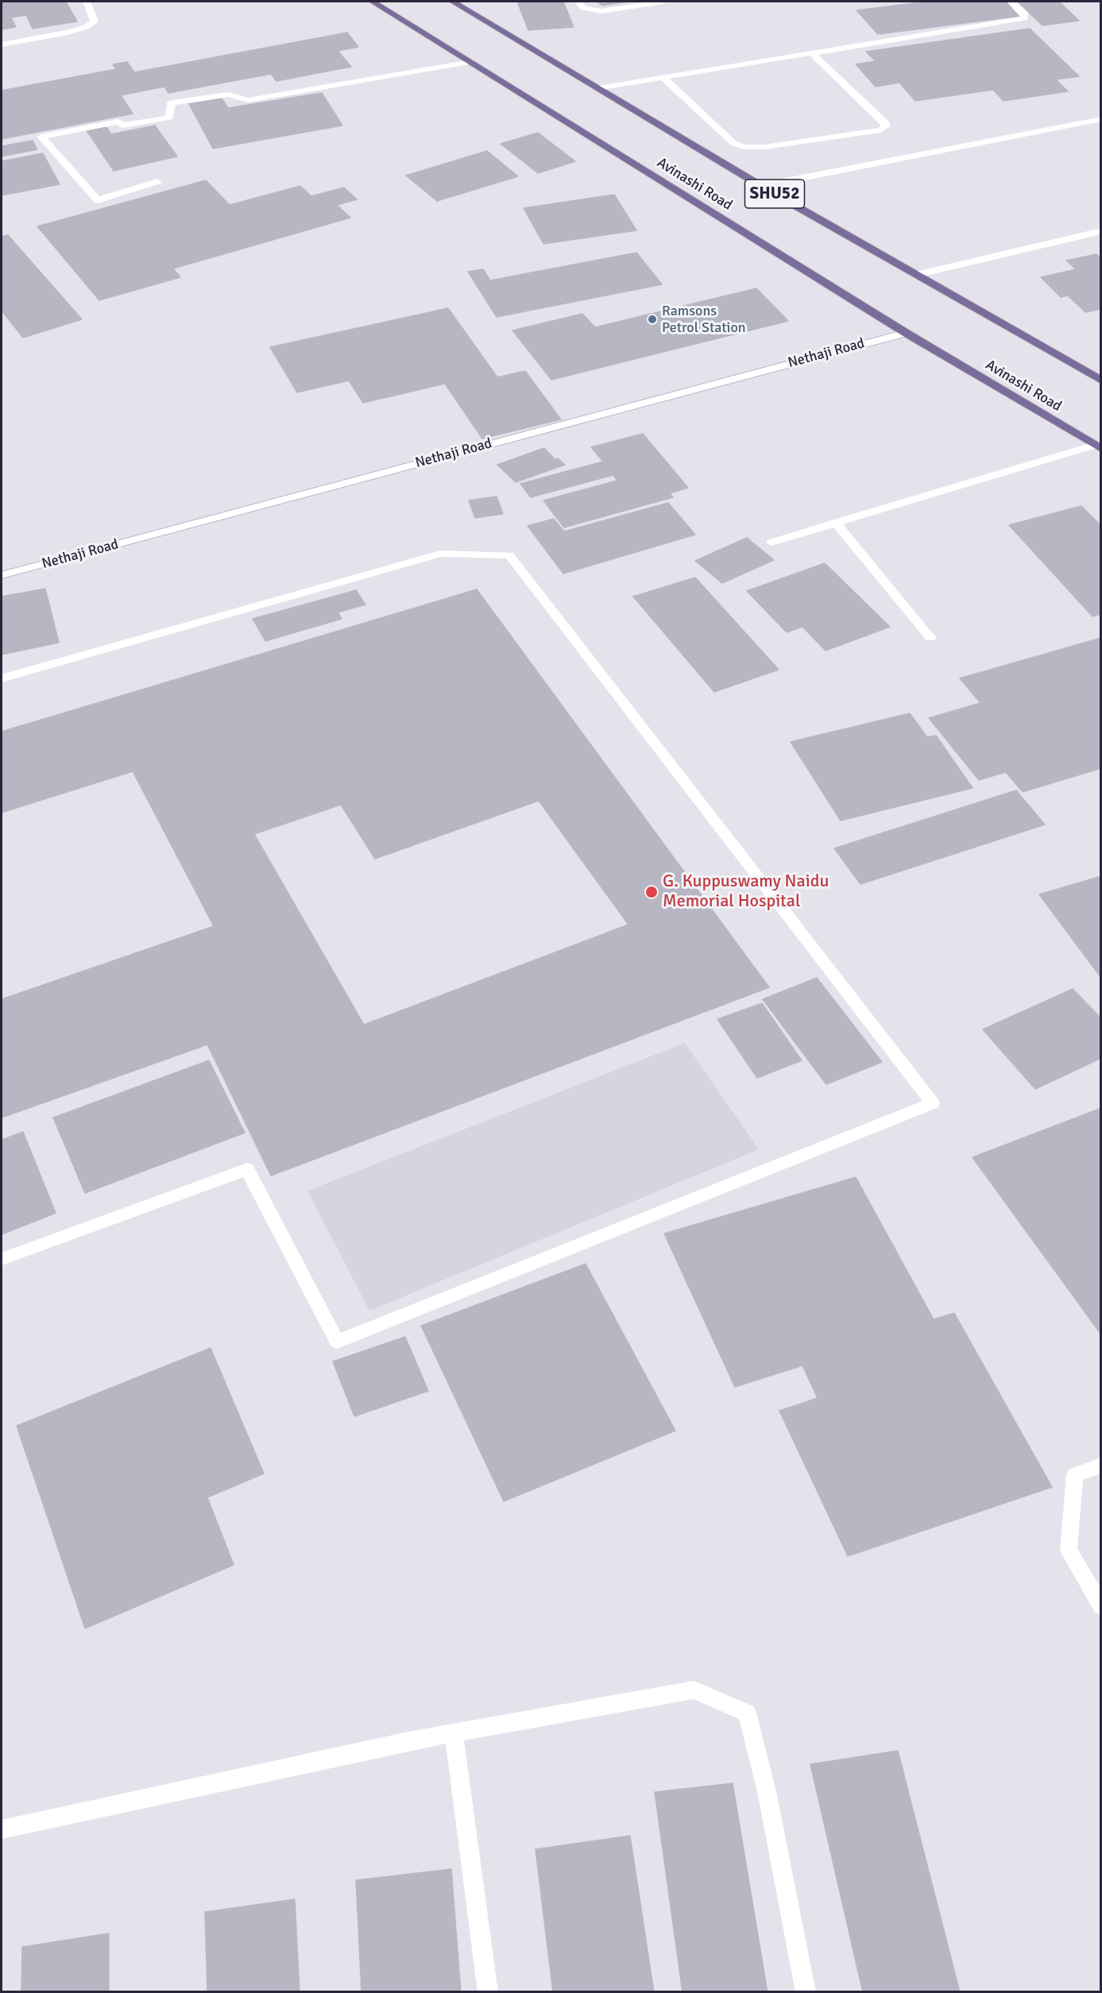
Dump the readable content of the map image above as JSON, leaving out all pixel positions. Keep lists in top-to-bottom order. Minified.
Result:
{"streets":{"main road":["Avinashi Road","SHU52"],"street":["Nethaji Road"]},"crossings":[["Avinashi Road","Nethaji Road"]],"places":["Ramsons Petrol Station","G. Kuppuswamy Naidu Memorial Hospital"]}
